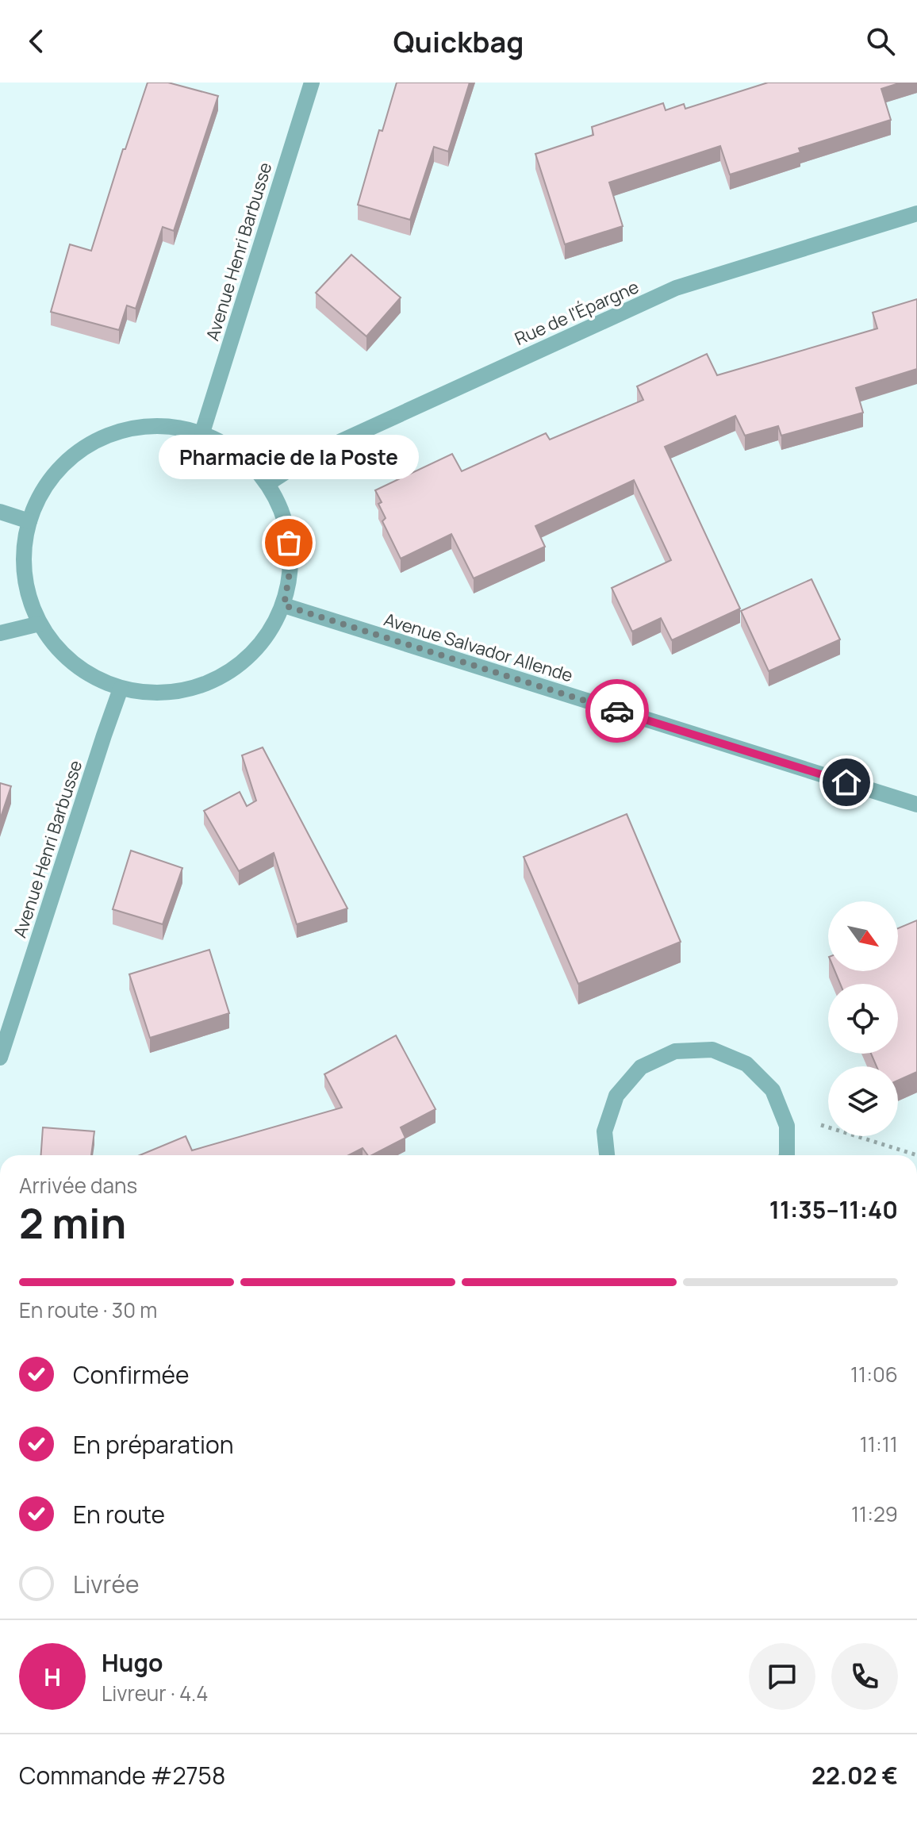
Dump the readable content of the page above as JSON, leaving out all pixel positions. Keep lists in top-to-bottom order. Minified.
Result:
{"streets":{"street":["Avenue Henri Barbusse","Rue de l'Épargne","Avenue Salvador Allende"]},"places":["Pharmacie de la Poste"],"north":"bottom right","page":{"header":"Quickbag","bubble":"Pharmacie de la Poste","heading":["2 min","Arrivée dans","11:35–11:40"],"panel":["Hugo","Livreur · 4.4","Commande #2758","22.02 €"],"bar":"En route · 30 m","list":[["Confirmée","11:06"],["En préparation","11:11"],["En route","11:29"],"Livrée"],"round":"H"}}
